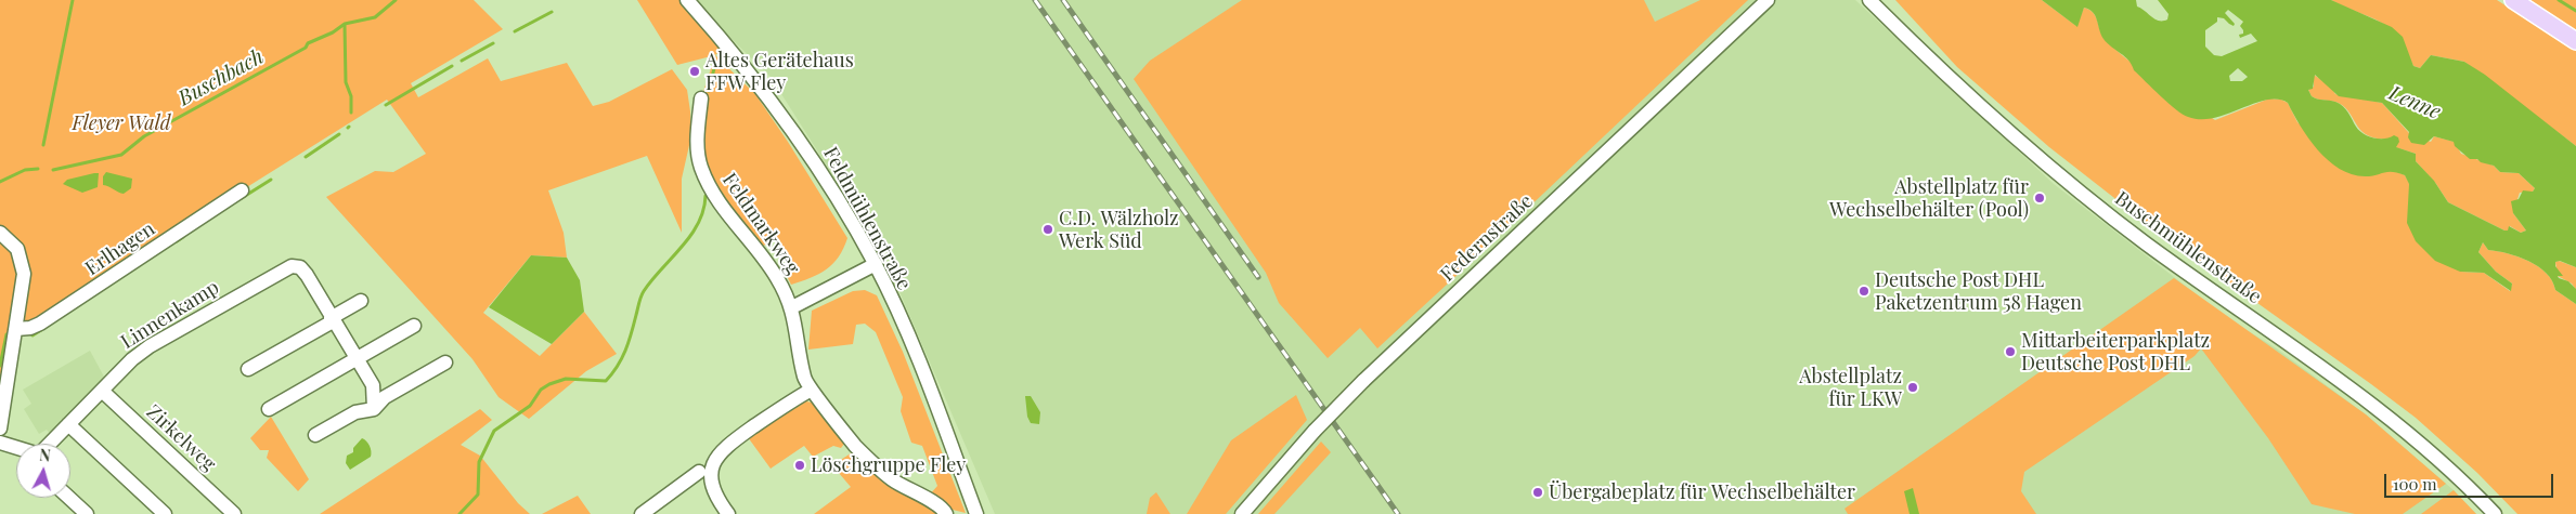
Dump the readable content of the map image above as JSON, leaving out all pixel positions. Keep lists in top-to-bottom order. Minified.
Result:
{"streets":{"street":["Feldmühlenstraße","Feldmarkweg","Federnstraße","Buschmühlenstraße","Erlhagen","Linnenkamp","Zirkelweg"]},"crossings":[["Feldmühlenstraße","Feldmarkweg"],["Linnenkamp","Zirkelweg"]],"water":["Buschbach","Lenne"],"parks":["Fleyer Wald"],"places":["Altes Gerätehaus FFW Fley","Abstellplatz für Wechselbehälter (Pool)","C.D. Wälzholz Werk Süd","Deutsche Post DHL Paketzentrum 58 Hagen","Mittarbeiterparkplatz Deutsche Post DHL","Abstellplatz für LKW","Löschgruppe Fley","Übergabeplatz für Wechselbehälter"],"scale_bar":"100 m","north":"top"}
